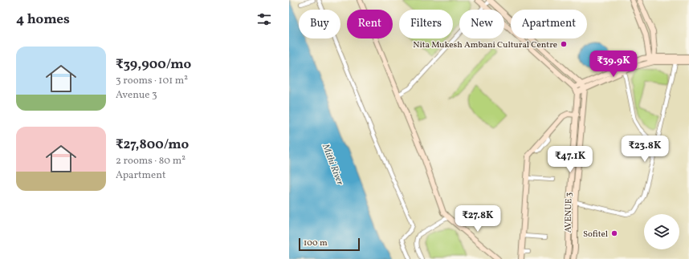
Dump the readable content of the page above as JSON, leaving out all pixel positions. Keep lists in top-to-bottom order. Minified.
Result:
{"streets":{"street":["AVENUE 3"]},"water":["Mithi River"],"places":["Nita Mukesh Ambani Cultural Centre","Sofitel"],"scale_bar":"100 m","page":{"heading":"4 homes","chip":["Buy","Rent","Filters","New","Apartment"],"list":[{"name":"₹39,900/mo","note":"3 rooms · 101 m² · Avenue 3"},{"name":"₹27,800/mo","note":"2 rooms · 80 m² · Apartment"}],"price":["₹39.9K","₹23.8K","₹47.1K","₹27.8K"],"scale":"100 m"}}
